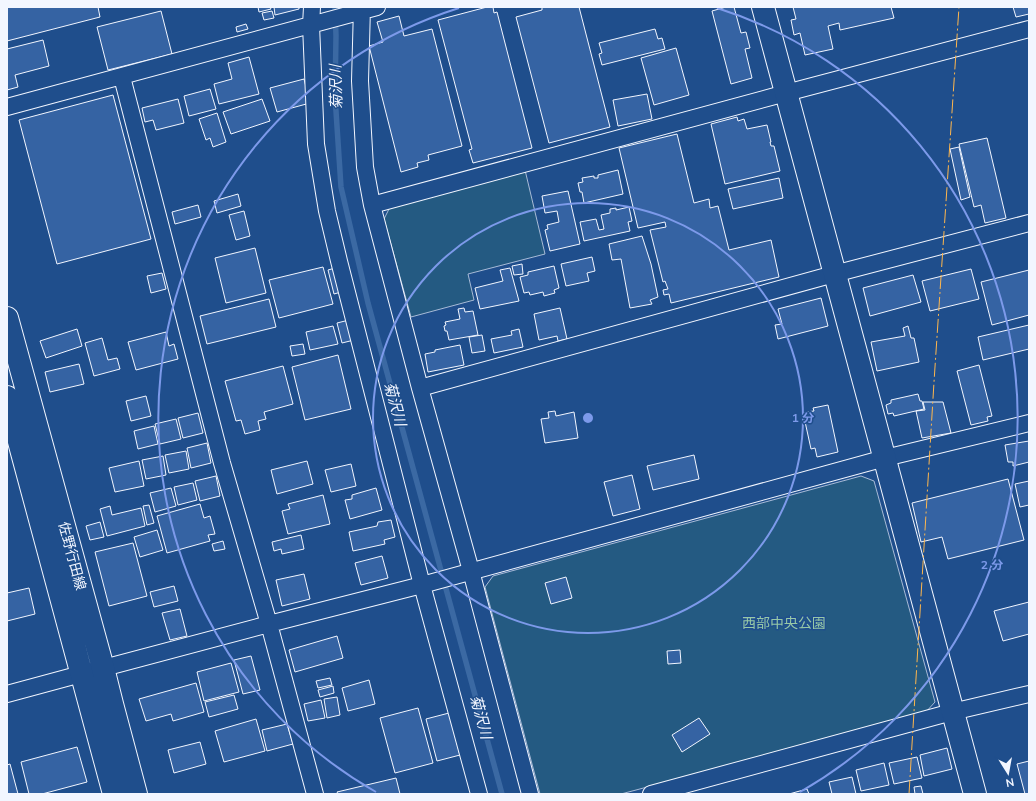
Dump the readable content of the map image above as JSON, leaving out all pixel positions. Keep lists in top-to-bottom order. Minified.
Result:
{"streets":{"main road":["佐野行田線"]},"water":["菊沢川"],"parks":["西部中央公園"],"north":"bottom","rings":["1 分","2 分"]}
